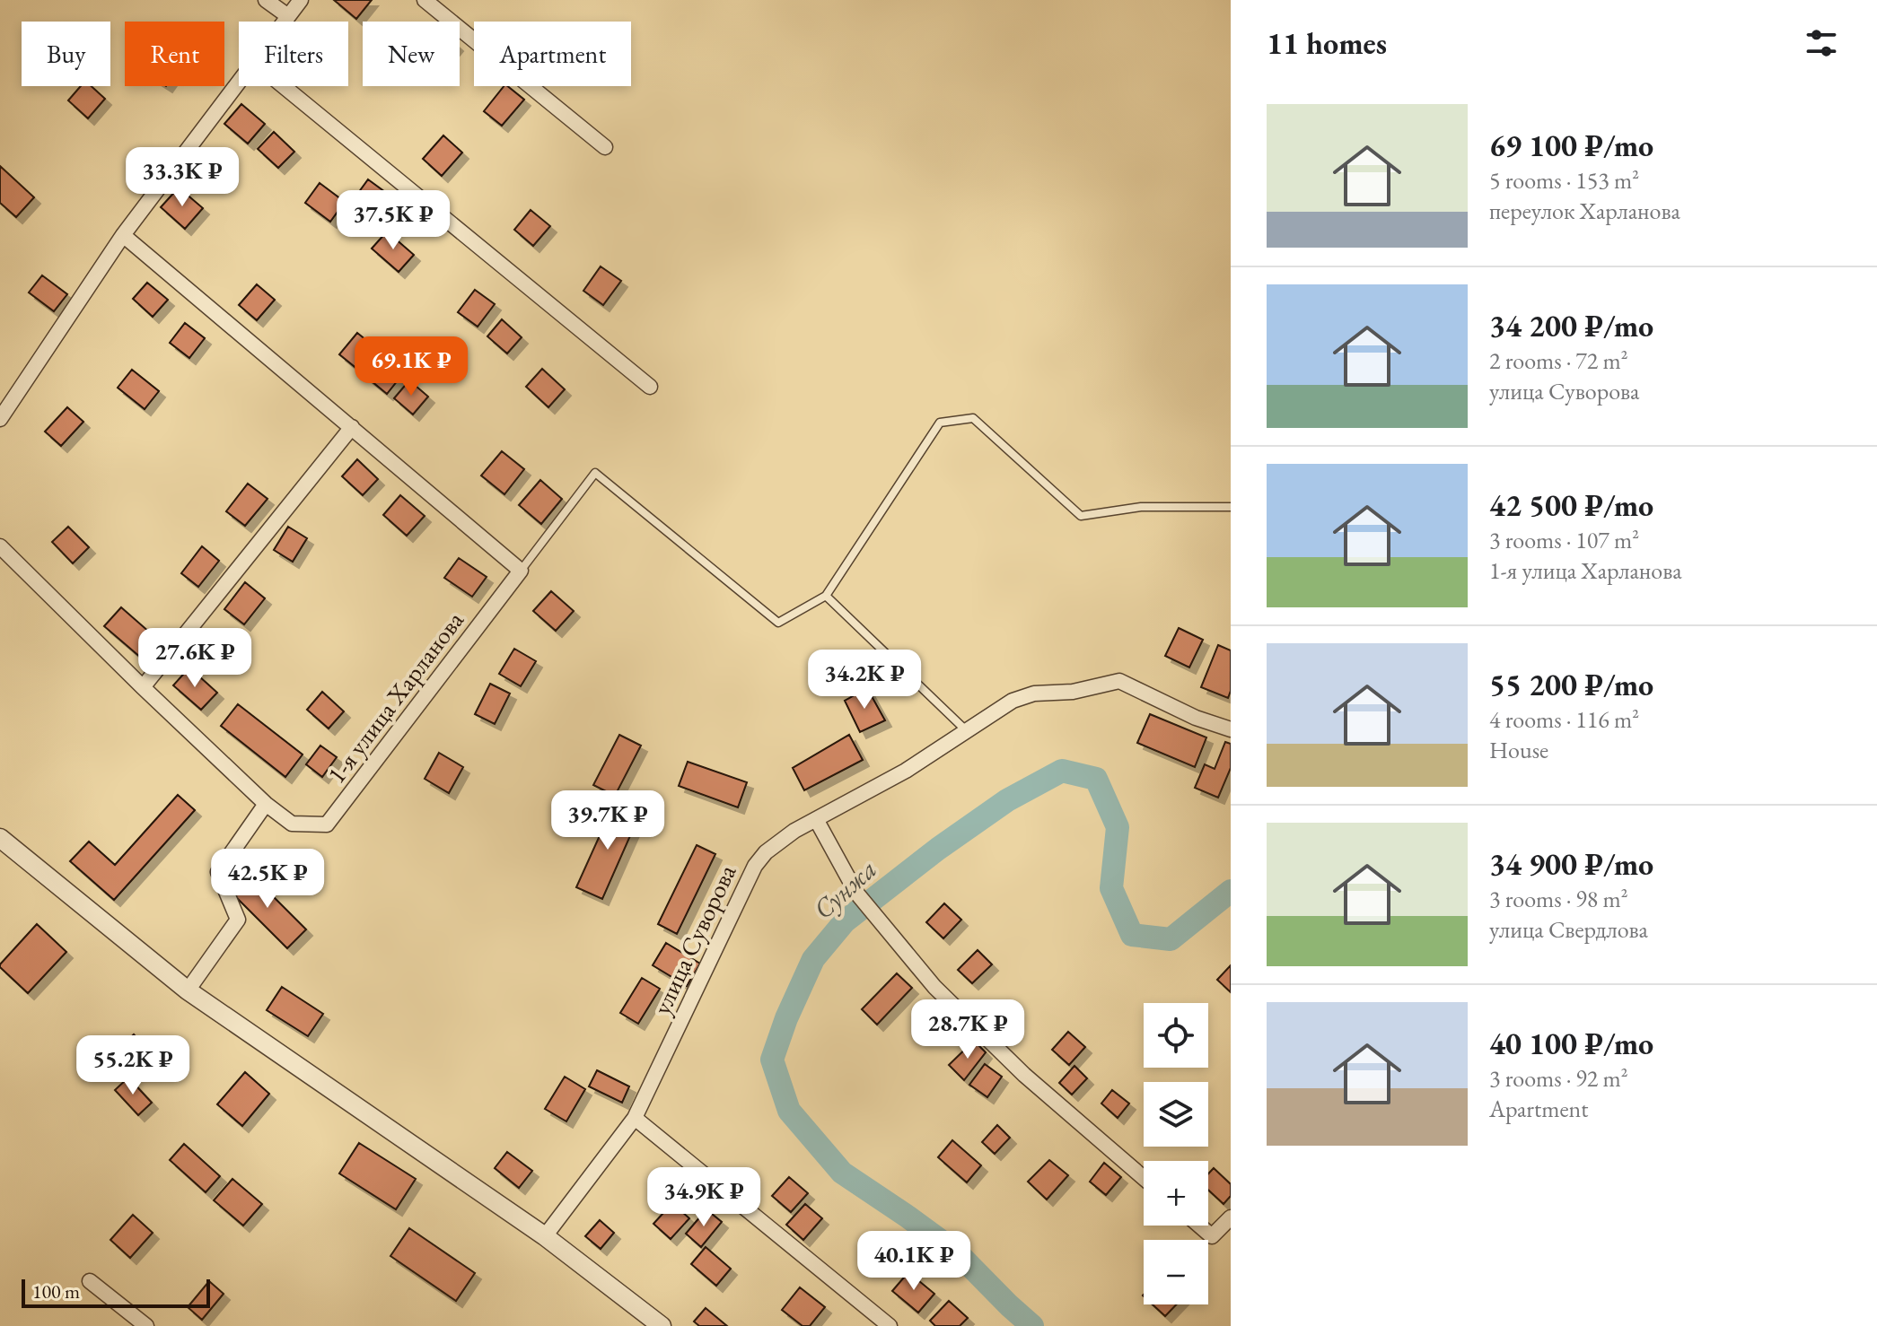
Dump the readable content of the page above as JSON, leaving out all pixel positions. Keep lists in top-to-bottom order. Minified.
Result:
{"streets":{"street":["1-я улица Харланова","улица Суворова"]},"water":["Сунжа"],"scale_bar":"100 m","page":{"heading":"11 homes","chip":["Buy","Rent","Filters","New","Apartment"],"list":[{"name":"69 100 ₽/mo","note":"5 rooms · 153 m² · переулок Харланова"},{"name":"34 200 ₽/mo","note":"2 rooms · 72 m² · улица Суворова"},{"name":"42 500 ₽/mo","note":"3 rooms · 107 m² · 1-я улица Харланова"},{"name":"55 200 ₽/mo","note":"4 rooms · 116 m² · House"},{"name":"34 900 ₽/mo","note":"3 rooms · 98 m² · улица Свердлова"},{"name":"40 100 ₽/mo","note":"3 rooms · 92 m² · Apartment"}],"price":["33.3K ₽","37.5K ₽","69.1K ₽","27.6K ₽","34.2K ₽","39.7K ₽","42.5K ₽","28.7K ₽","55.2K ₽","34.9K ₽","40.1K ₽"],"map_buttons":["+","−"],"scale":"100 m"}}
